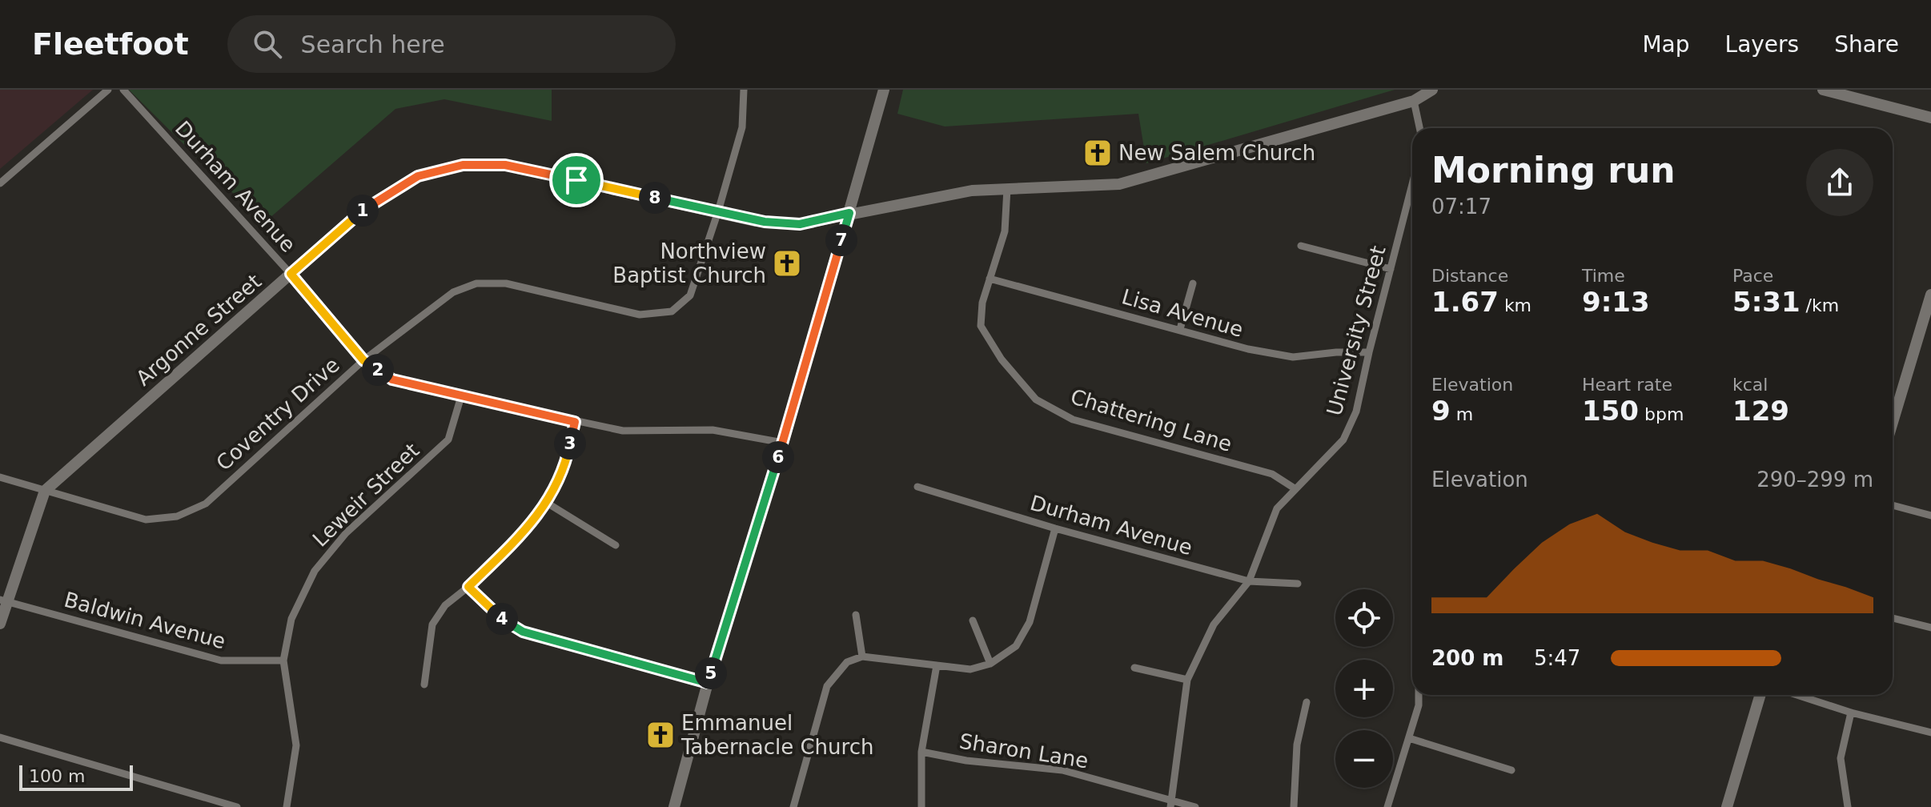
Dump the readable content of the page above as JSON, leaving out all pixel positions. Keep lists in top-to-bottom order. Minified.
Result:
{"streets":{"street":["Durham Avenue","Lisa Avenue","Argonne Street","University Street","Coventry Drive","Chattering Lane","Leweir Street","Baldwin Avenue","Sharon Lane"]},"crossings":[["Durham Avenue","Argonne Street"],["Durham Avenue","University Street"],["Durham Avenue","Coventry Drive"],["Durham Avenue","Leweir Street"],["Lisa Avenue","University Street"],["Lisa Avenue","Chattering Lane"],["Argonne Street","Coventry Drive"],["Argonne Street","Chattering Lane"],["Argonne Street","Baldwin Avenue"],["University Street","Chattering Lane"],["University Street","Sharon Lane"],["Leweir Street","Baldwin Avenue"]],"places":{"church":["New Salem Church","Northview Baptist Church","Emmanuel Tabernacle Church"]},"scale_bar":"100 m","page":{"header":"Fleetfoot","search":"Search here","nav":["Map","Layers","Share"],"heading":["Morning run","07:17"],"pins":["8","1","7","2","3","6","4","5"],"stats":[["Distance","1.67 km"],["Time","9:13"],["Pace","5:31 /km"],["Elevation","9 m"],["Heart rate","150 bpm"],["kcal","129"]],"chart":["Elevation","290–299 m"],"map_buttons":["+","−"],"list":[{"name":"200 m","note":"5:47"}],"scale":"100 m"}}
